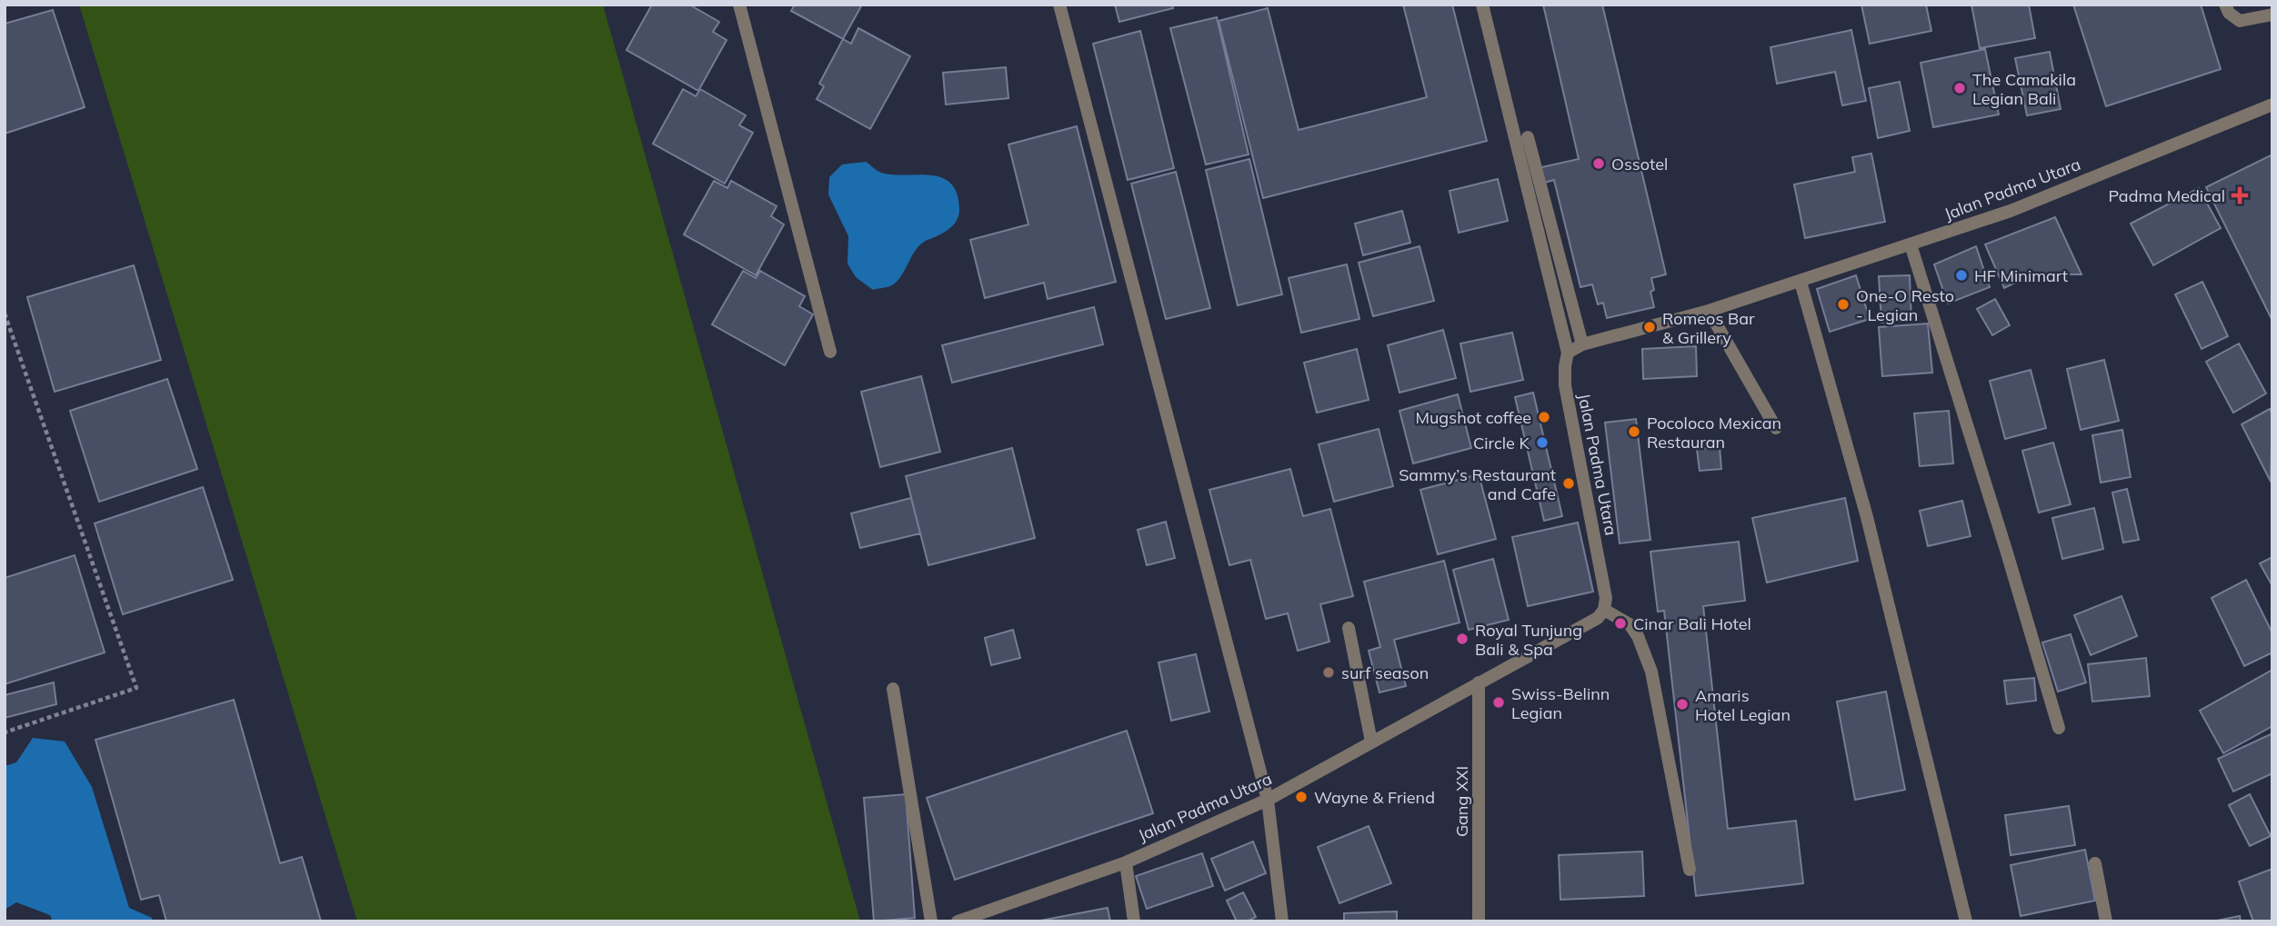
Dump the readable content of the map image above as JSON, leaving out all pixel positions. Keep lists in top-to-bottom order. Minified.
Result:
{"streets":{"street":["Jalan Padma Utara","Gang XXI"]},"crossings":[["Jalan Padma Utara","Gang XXI"]],"places":{"other":["The Camakila Legian Bali","Ossotel","HF Minimart","One-O Resto - Legian","Romeos Bar & Grillery","Mugshot coffee","Pocoloco Mexican Restauran","Circle K","Sammy’s Restaurant and Cafe","Cinar Bali Hotel","Royal Tunjung Bali & Spa","surf season","Swiss-Belinn Legian","Amaris Hotel Legian","Wayne & Friend"],"health":["Padma Medical"]}}
